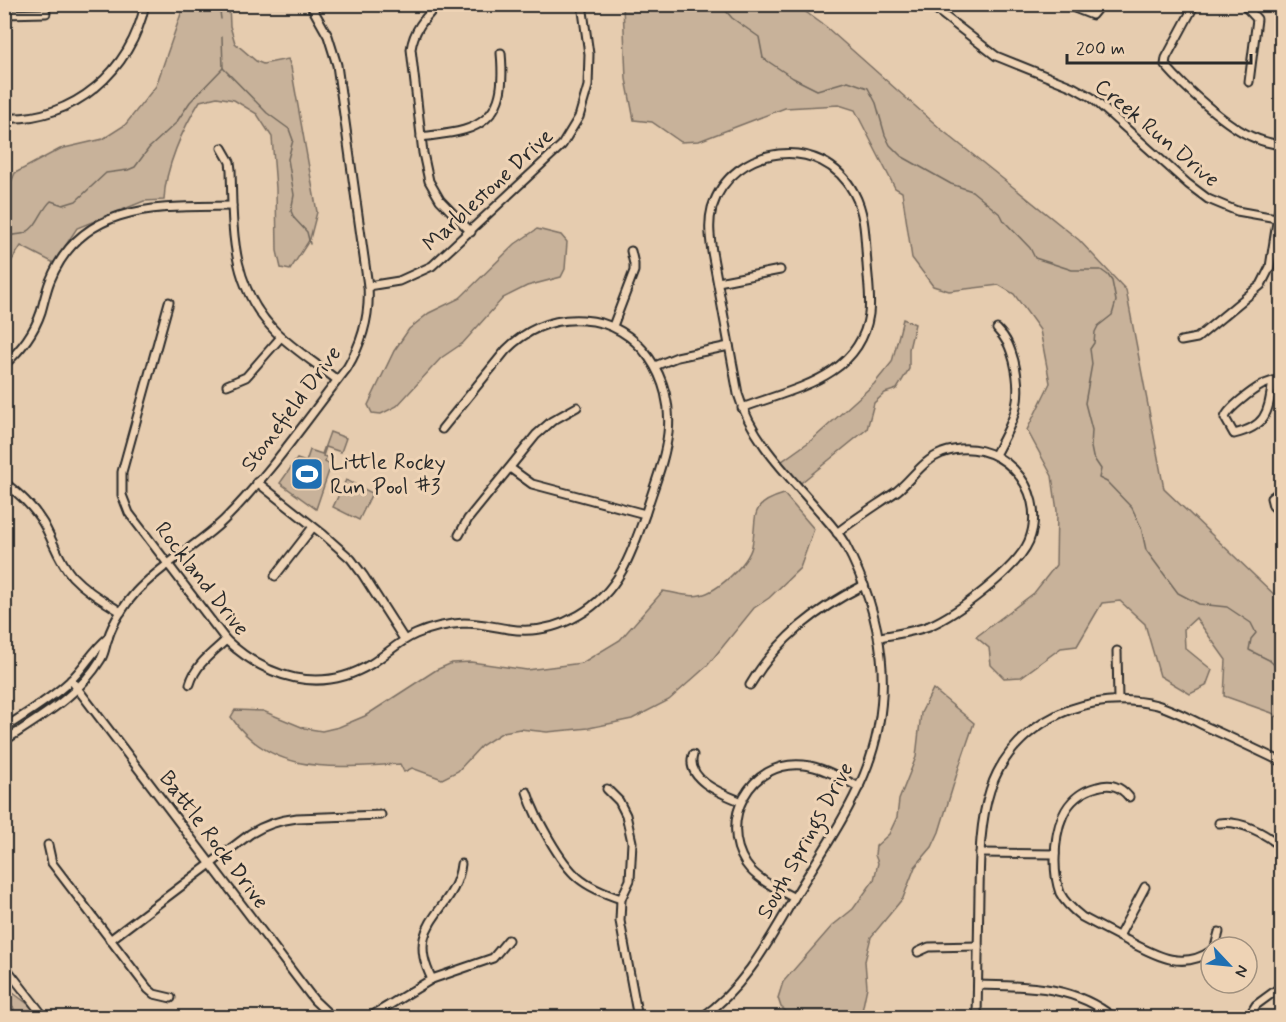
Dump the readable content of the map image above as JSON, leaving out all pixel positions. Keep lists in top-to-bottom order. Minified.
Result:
{"streets":{"street":["Creek Run Drive","Marblestone Drive","Stonefield Drive","Rockland Drive","Battle Rock Drive","South Springs Drive"]},"crossings":[["Marblestone Drive","Stonefield Drive"],["Stonefield Drive","Rockland Drive"],["Stonefield Drive","Battle Rock Drive"]],"places":{"sports":["Little Rocky Run Pool #3"]},"scale_bar":"200 m","north":"bottom right"}
